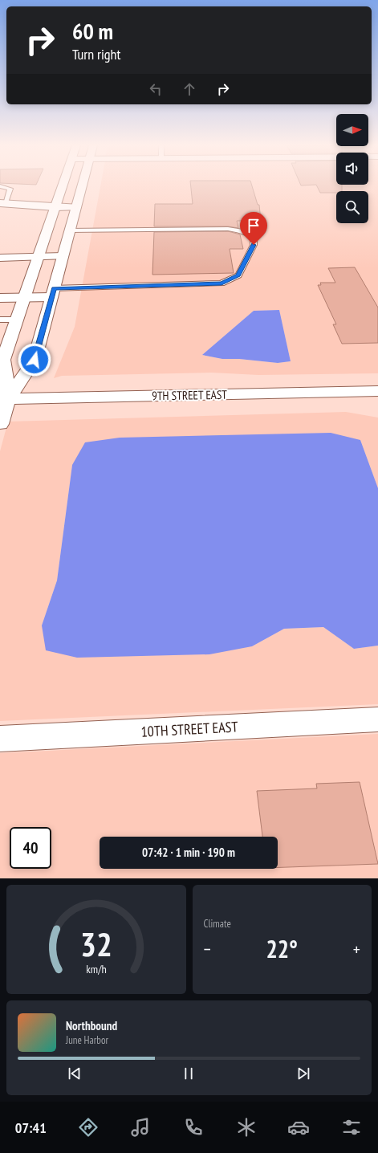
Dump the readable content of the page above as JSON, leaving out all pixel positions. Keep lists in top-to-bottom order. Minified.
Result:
{"streets":{"street":["9TH STREET EAST","10TH STREET EAST"]},"north":"right","page":{"turn":["60 m","Turn right"],"limit":"40","trip":"07:42 · 1 min · 190 m","tile":"Climate","heat":["−","22°","+"],"song":["Northbound","June Harbor"],"tabs":"07:41","gauge":["32","km/h"]}}
